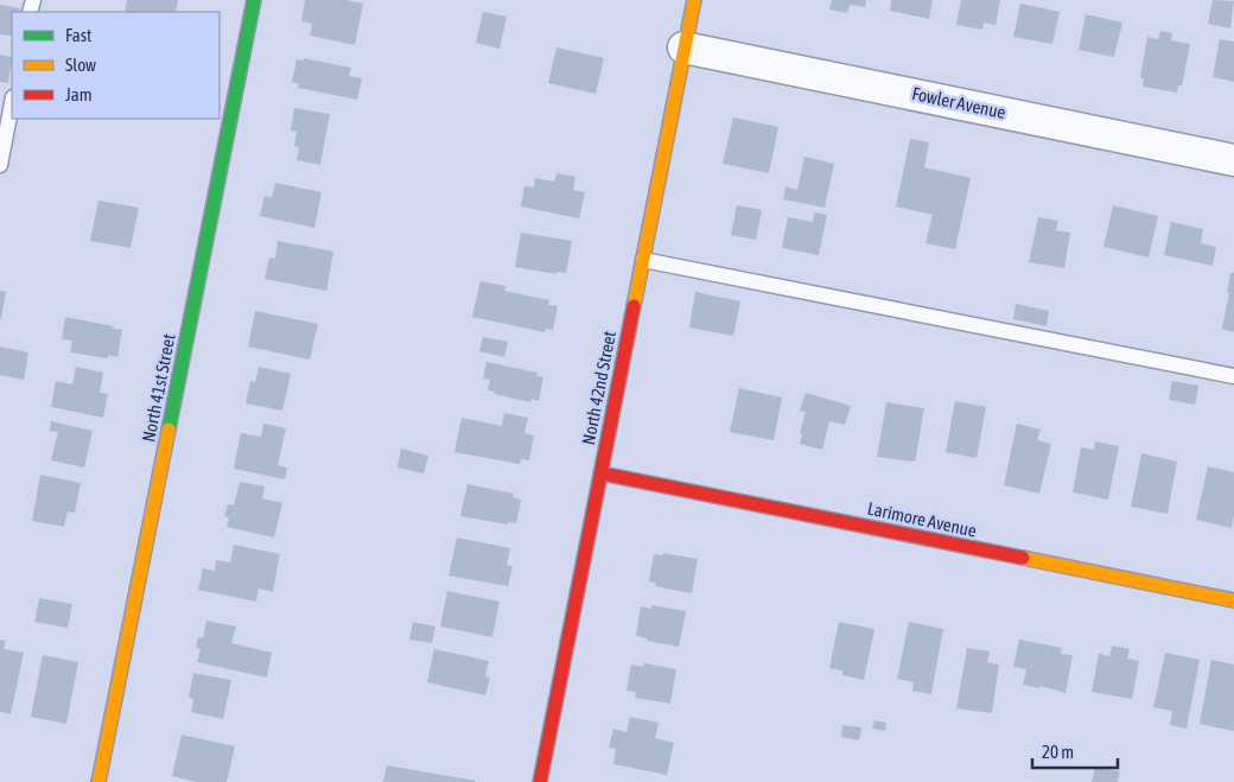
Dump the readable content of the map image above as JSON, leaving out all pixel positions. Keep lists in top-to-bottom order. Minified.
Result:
{"streets":{"street":["Fowler Avenue","North 41st Street","North 42nd Street","Larimore Avenue"]},"crossings":[["Fowler Avenue","North 42nd Street"],["North 42nd Street","Larimore Avenue"]],"legend":["Fast","Slow","Jam"],"scale_bar":"20 m"}
